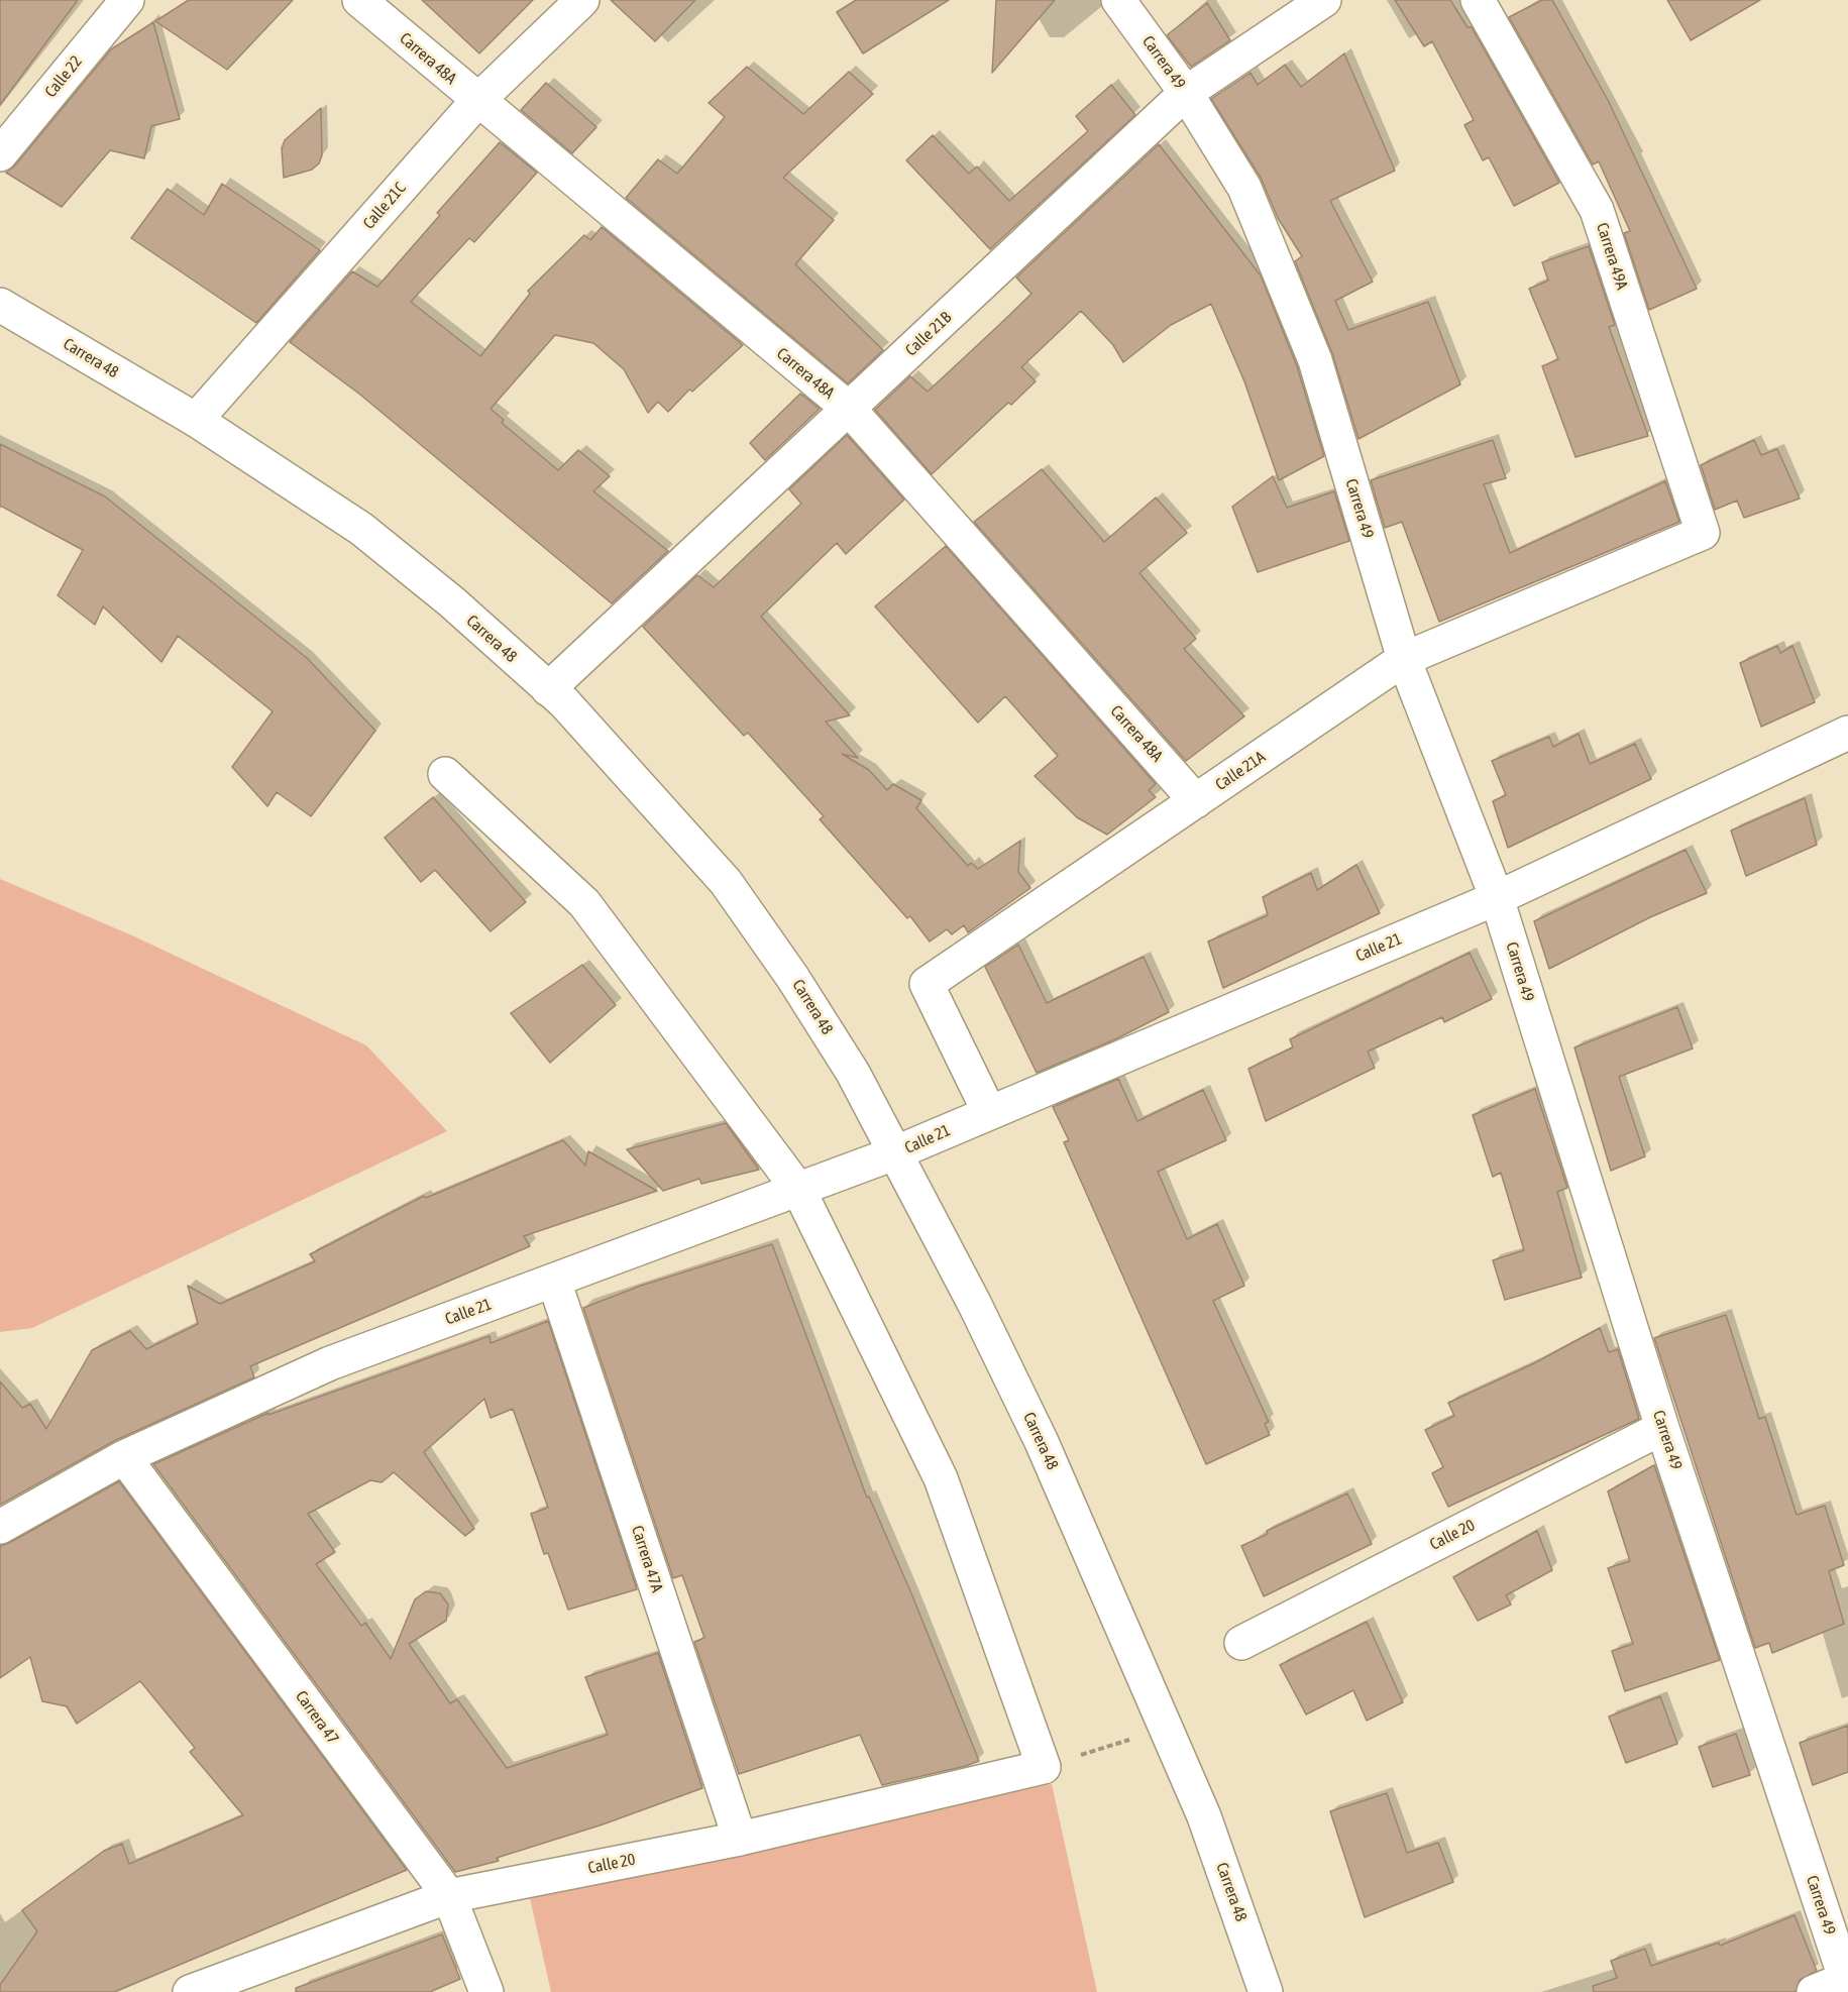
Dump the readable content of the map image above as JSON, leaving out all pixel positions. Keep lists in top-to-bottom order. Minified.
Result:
{"streets":{"main road":["Carrera 48A","Carrera 49","Calle 22","Calle 21C","Carrera 49A","Calle 21B","Carrera 48","Calle 21A","Calle 21","Calle 20","Carrera 47A","Carrera 47"]},"crossings":[["Carrera 48A","Calle 21C"],["Carrera 48A","Calle 21B"],["Carrera 48A","Calle 21A"],["Carrera 49","Calle 21B"],["Carrera 49","Calle 21A"],["Carrera 49","Calle 21"],["Carrera 49","Calle 20"],["Calle 21C","Carrera 48"],["Carrera 49A","Calle 21A"],["Calle 21B","Carrera 48"],["Carrera 48","Calle 21"],["Calle 21A","Calle 21"],["Calle 21","Carrera 47A"],["Calle 21","Carrera 47"],["Calle 20","Carrera 47A"],["Calle 20","Carrera 47"]]}
